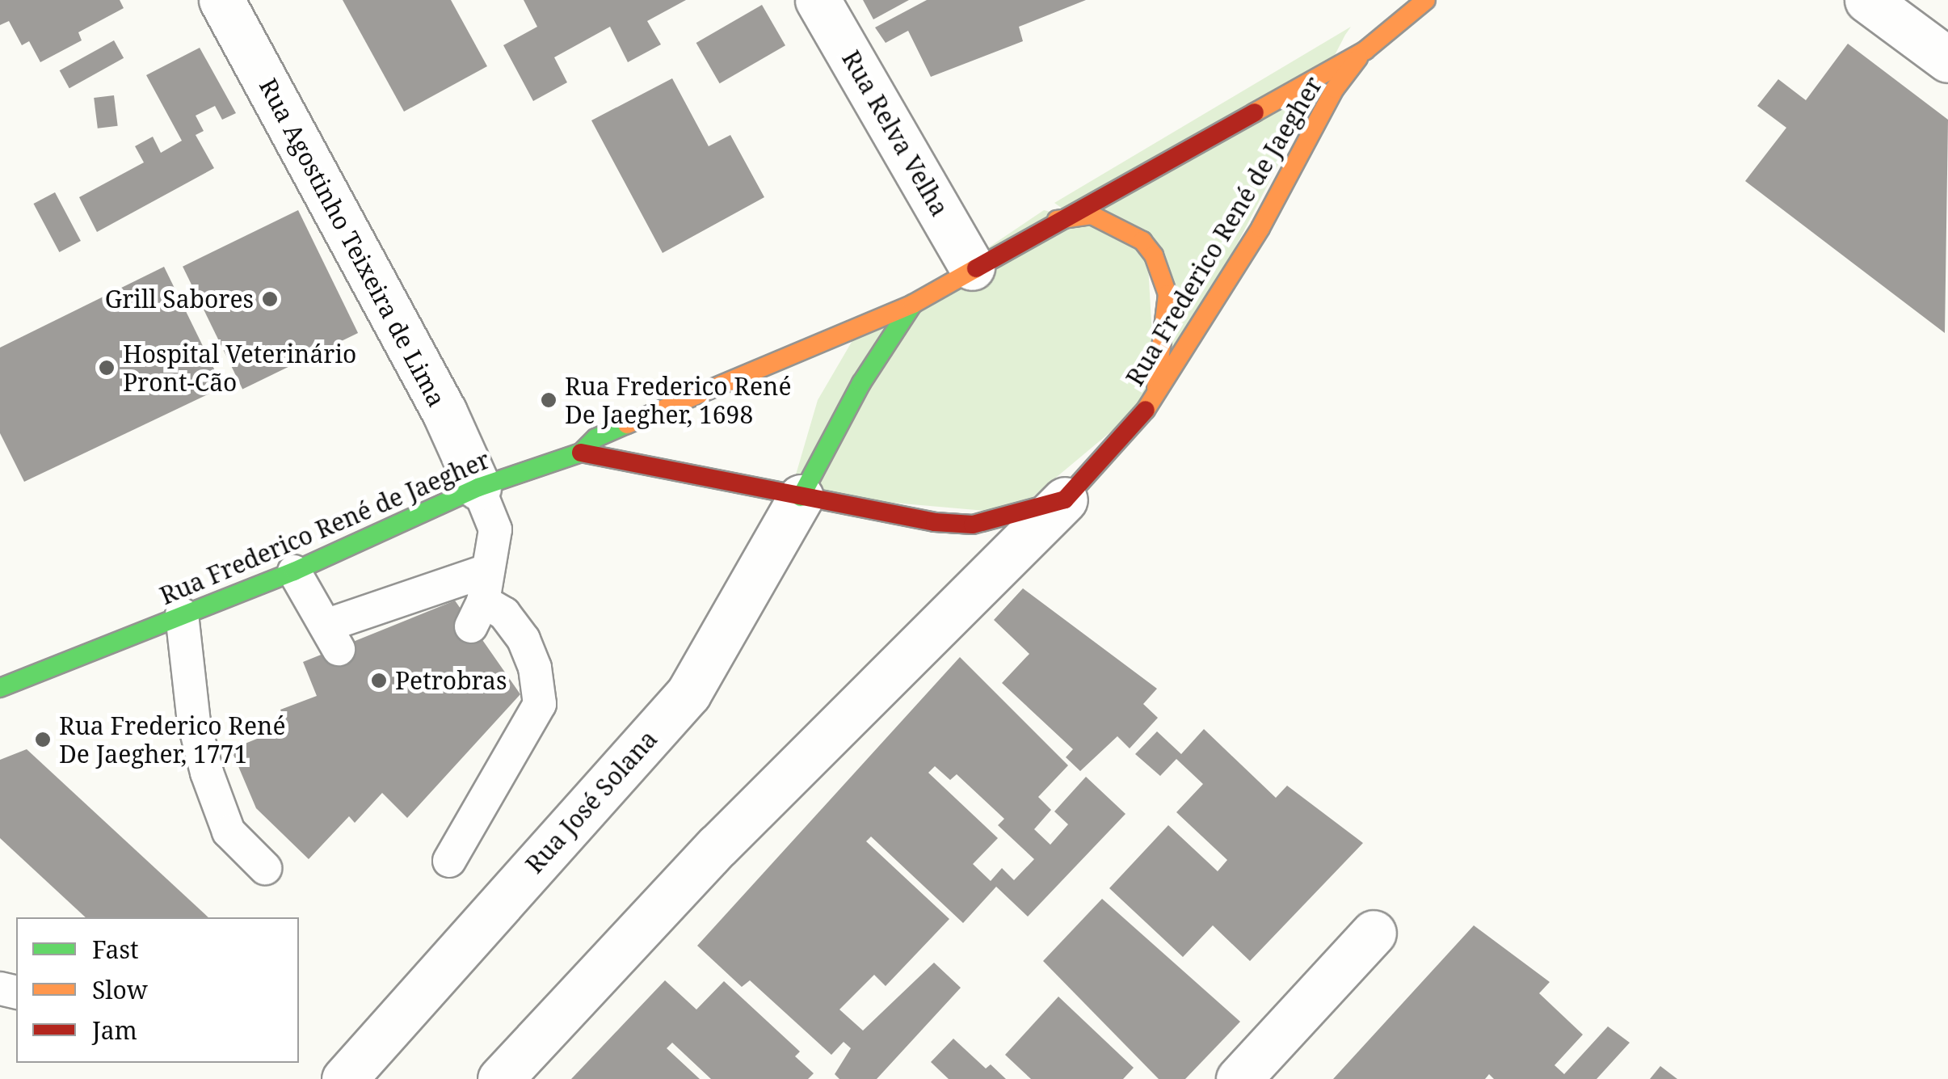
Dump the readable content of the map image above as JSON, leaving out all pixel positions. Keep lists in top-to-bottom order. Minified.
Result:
{"streets":{"main road":["Rua Frederico René de Jaegher"],"street":["Rua Relva Velha","Rua Agostinho Teixeira de Lima","Rua José Solana"]},"crossings":[["Rua Relva Velha","Rua Frederico René de Jaegher"],["Rua Frederico René de Jaegher","Rua Agostinho Teixeira de Lima"]],"places":["Grill Sabores","Hospital Veterinário Pront-Cão","Rua Frederico René De Jaegher, 1698","Petrobras","Rua Frederico René De Jaegher, 1771"],"legend":["Fast","Slow","Jam"]}
